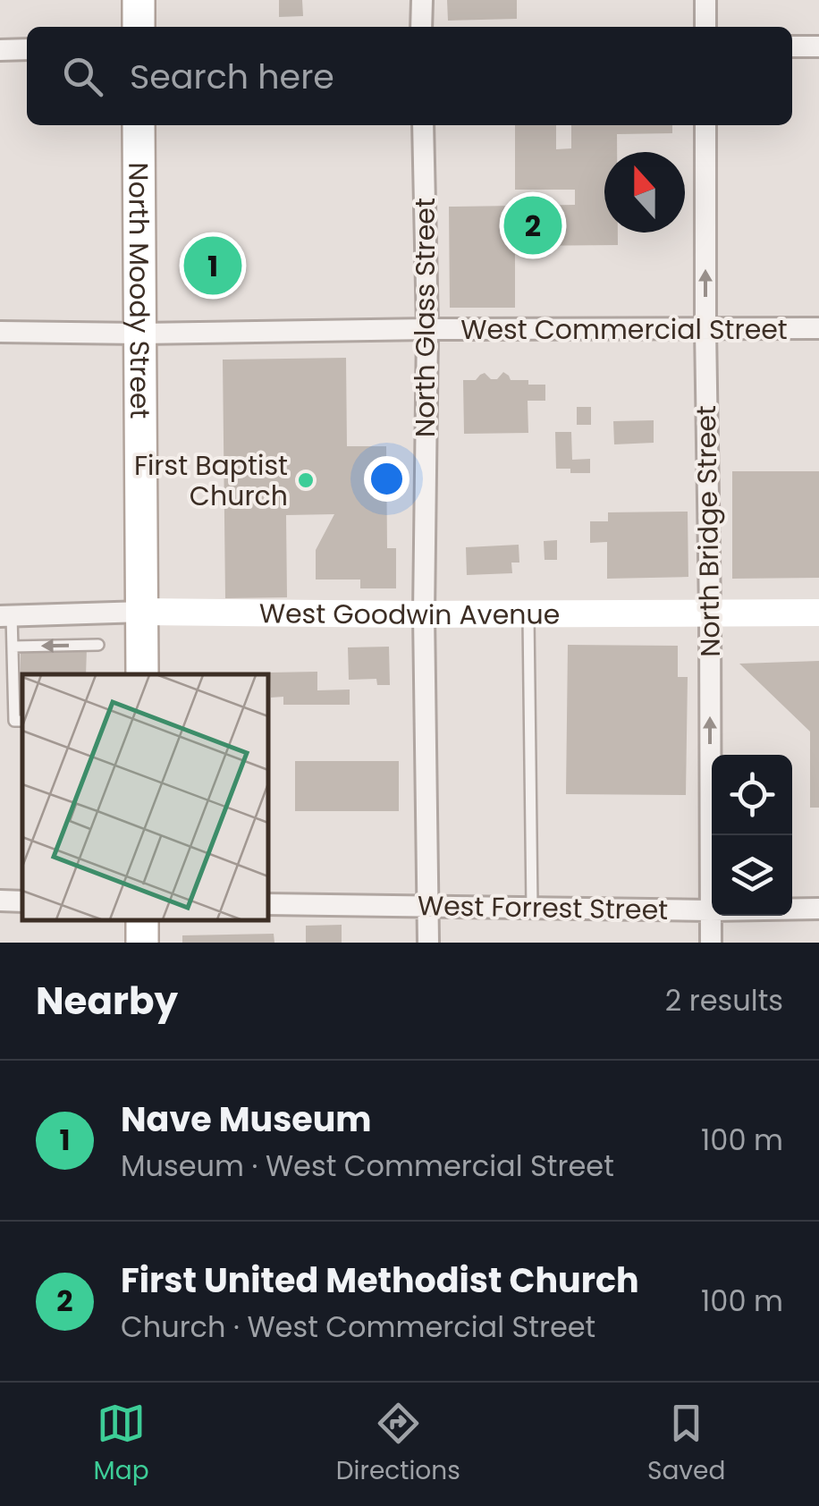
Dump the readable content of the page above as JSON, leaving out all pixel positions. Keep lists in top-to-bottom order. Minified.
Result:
{"streets":{"main road":["North Moody Street","West Goodwin Avenue"],"street":["North Glass Street","West Commercial Street","North Bridge Street","West Forrest Street"]},"crossings":[["North Moody Street","West Commercial Street"],["North Moody Street","West Goodwin Avenue"],["North Glass Street","West Commercial Street"],["North Glass Street","West Goodwin Avenue"],["North Glass Street","West Forrest Street"],["West Commercial Street","North Bridge Street"],["North Bridge Street","West Goodwin Avenue"],["North Bridge Street","West Forrest Street"]],"one_way":["North Bridge Street"],"places":["First Baptist Church"],"north":"top","page":{"search":"Search here","pins":["2","1"],"heading":["Nearby","2 results"],"list":[{"mark":"1","name":"Nave Museum","note":"Museum · West Commercial Street","value":"100 m"},{"mark":"2","name":"First United Methodist Church","note":"Church · West Commercial Street","value":"100 m"}],"nav":["Map","Directions","Saved"]}}
